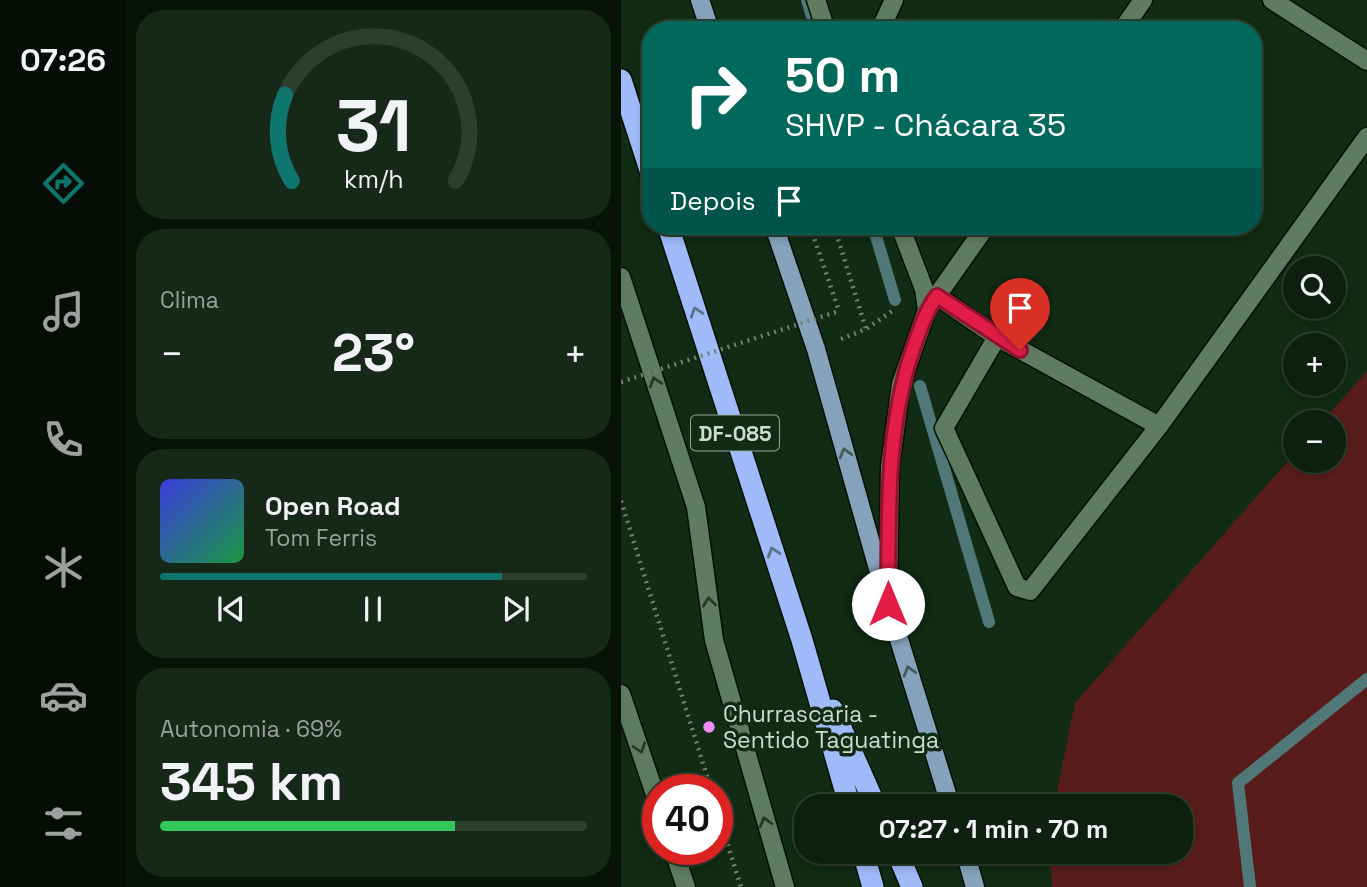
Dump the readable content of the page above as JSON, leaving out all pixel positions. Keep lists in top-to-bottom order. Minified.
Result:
{"streets":{"highway":["DF-085"]},"places":["Churrascaria - Sentido Taguatinga"],"page":{"tabs":"07:26","turn":["50 m","SHVP - Chácara 35"],"then":"Depois","tile":["Clima",["Autonomia · 69%","345 km"]],"map_buttons":["+","−"],"heat":["−","23°","+"],"song":["Open Road","Tom Ferris"],"limit":"40","trip":"07:27 · 1 min · 70 m","gauge":["31","km/h"]}}
